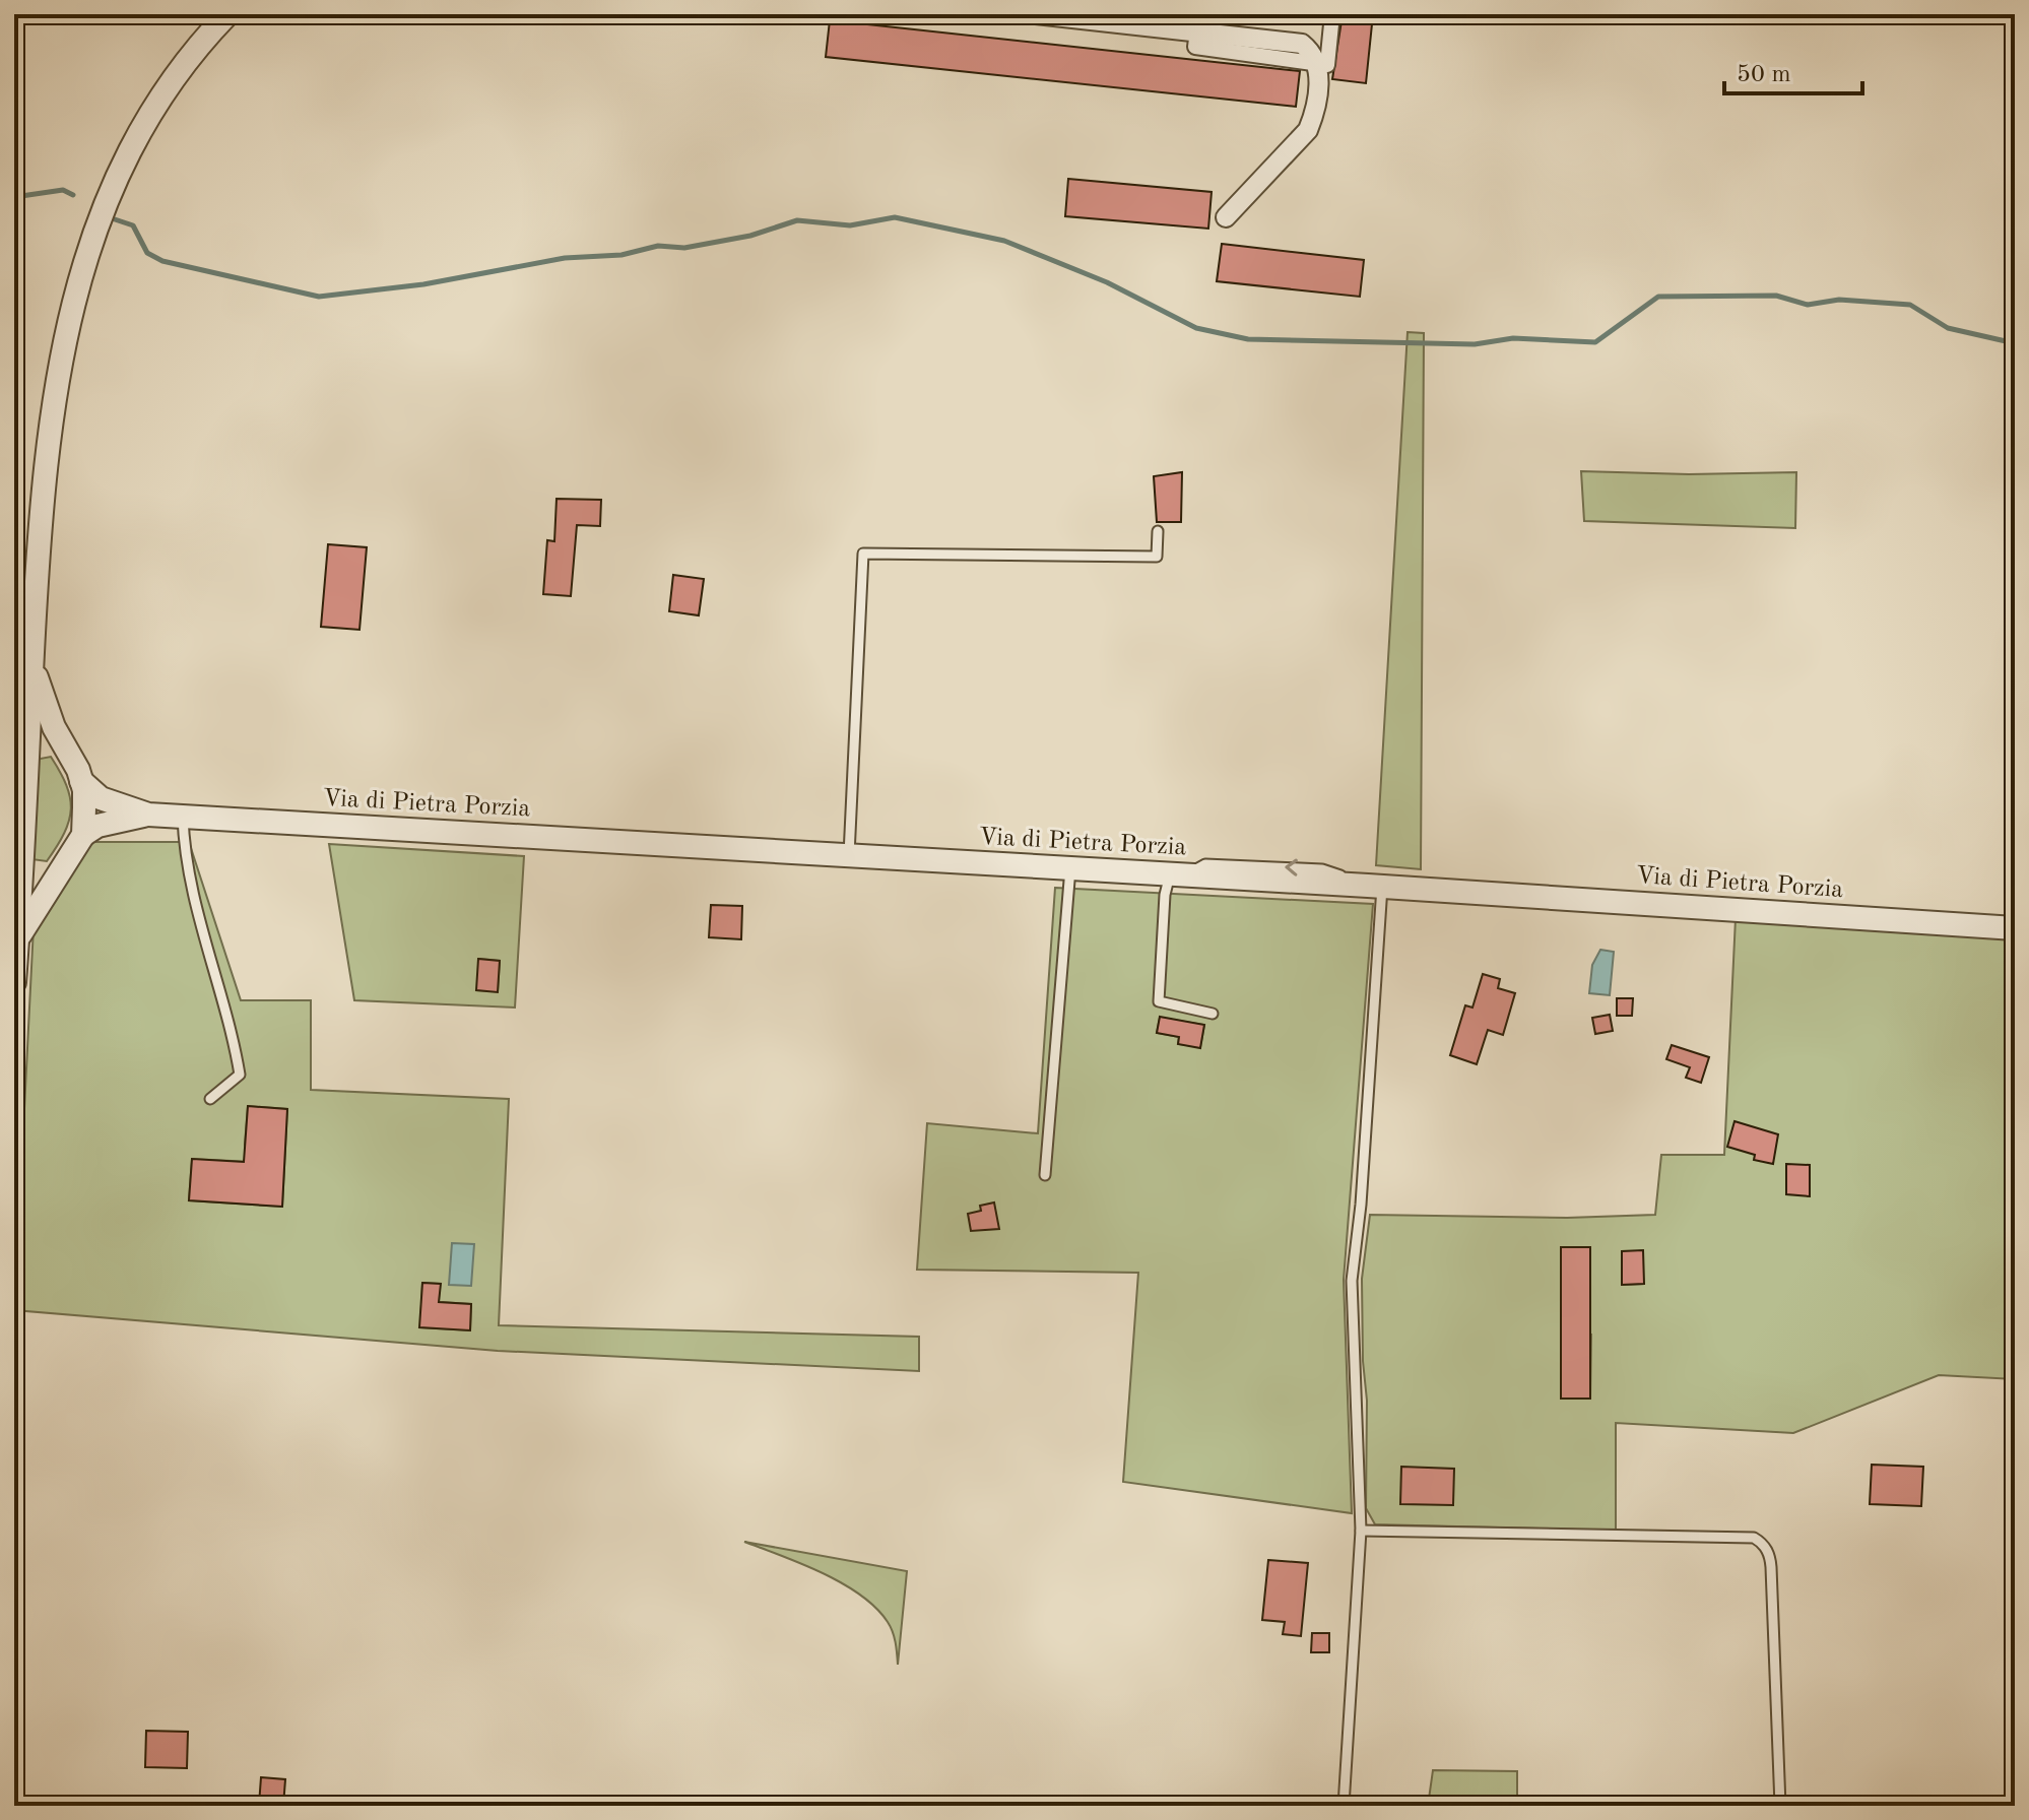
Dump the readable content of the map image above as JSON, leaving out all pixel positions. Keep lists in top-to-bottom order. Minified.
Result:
{"streets":{"street":["Via di Pietra Porzia"]},"scale_bar":"50 m"}
